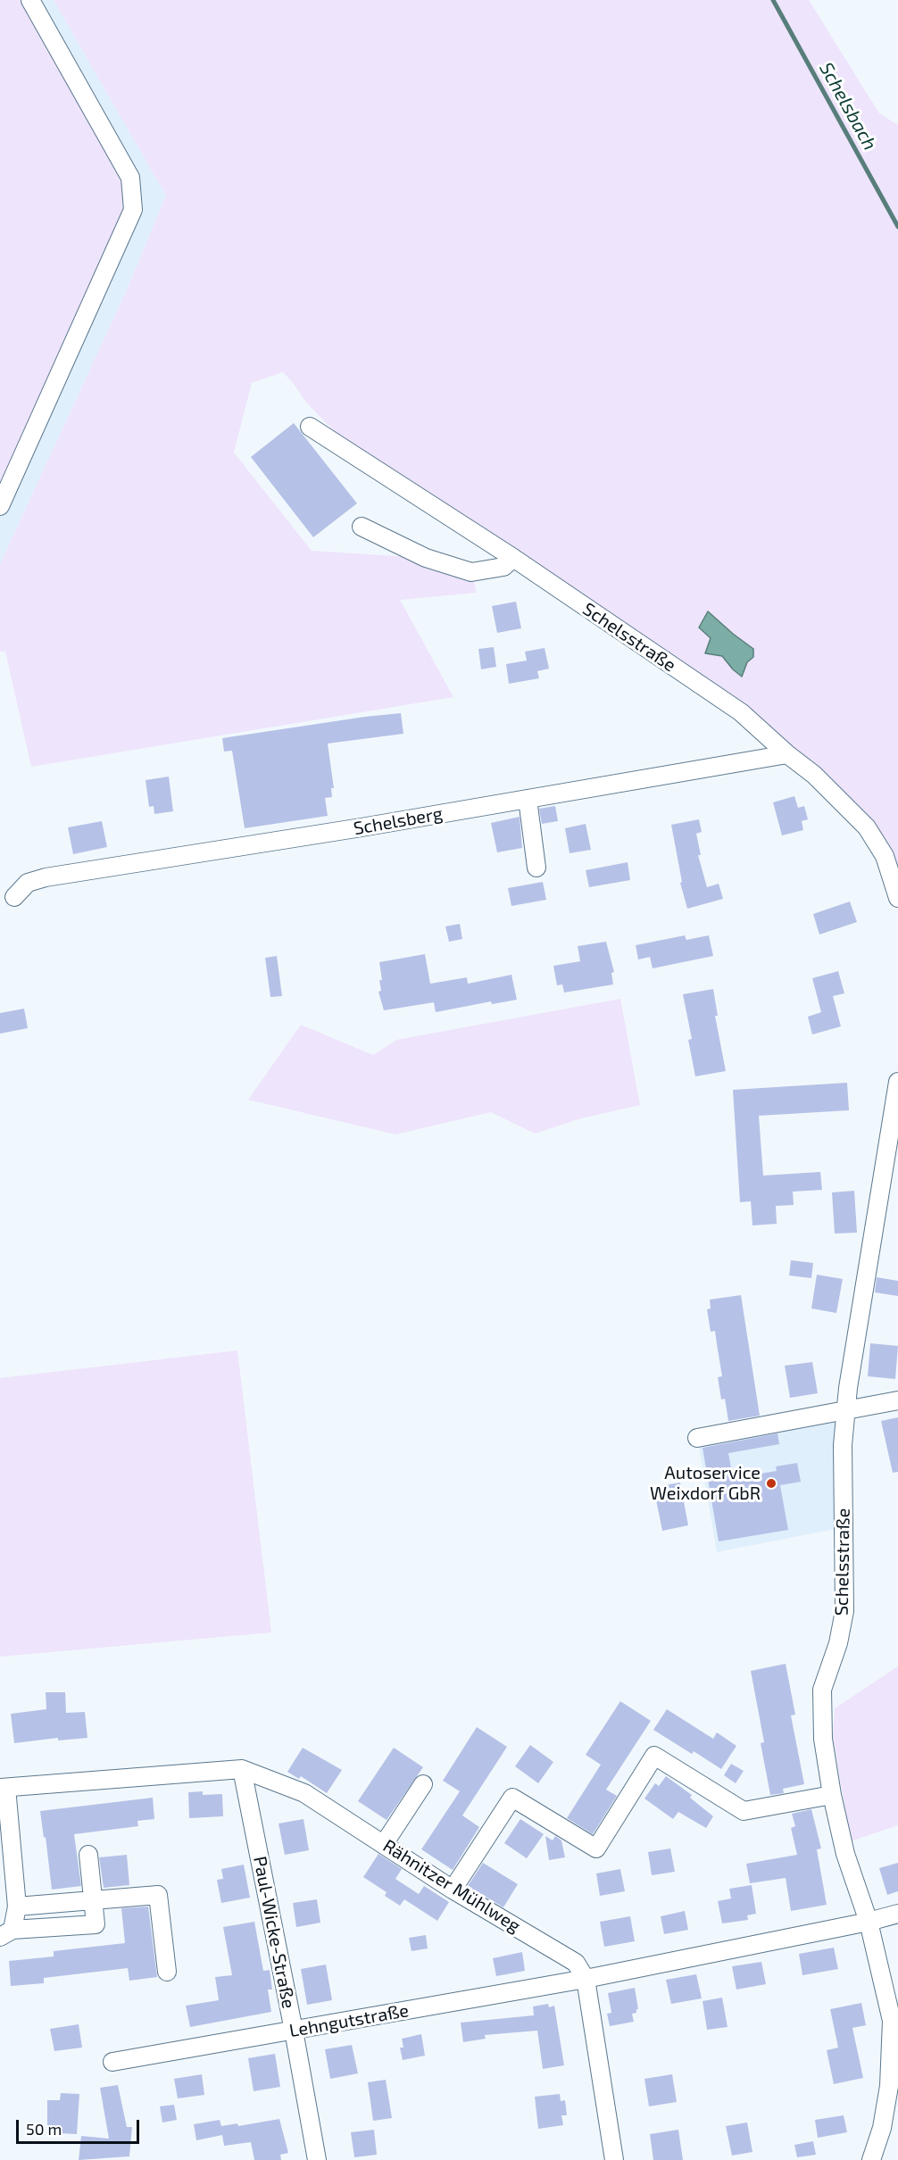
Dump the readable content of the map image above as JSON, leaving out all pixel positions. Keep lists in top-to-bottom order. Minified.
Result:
{"streets":{"street":["Schelsstraße","Schelsberg","Rähnitzer Mühlweg","Paul-Wicke-Straße","Lehngutstraße"]},"crossings":[["Schelsstraße","Schelsberg"],["Rähnitzer Mühlweg","Paul-Wicke-Straße"],["Rähnitzer Mühlweg","Lehngutstraße"],["Paul-Wicke-Straße","Lehngutstraße"]],"water":["Schelsbach"],"places":["Autoservice Weixdorf GbR"],"scale_bar":"50 m"}
